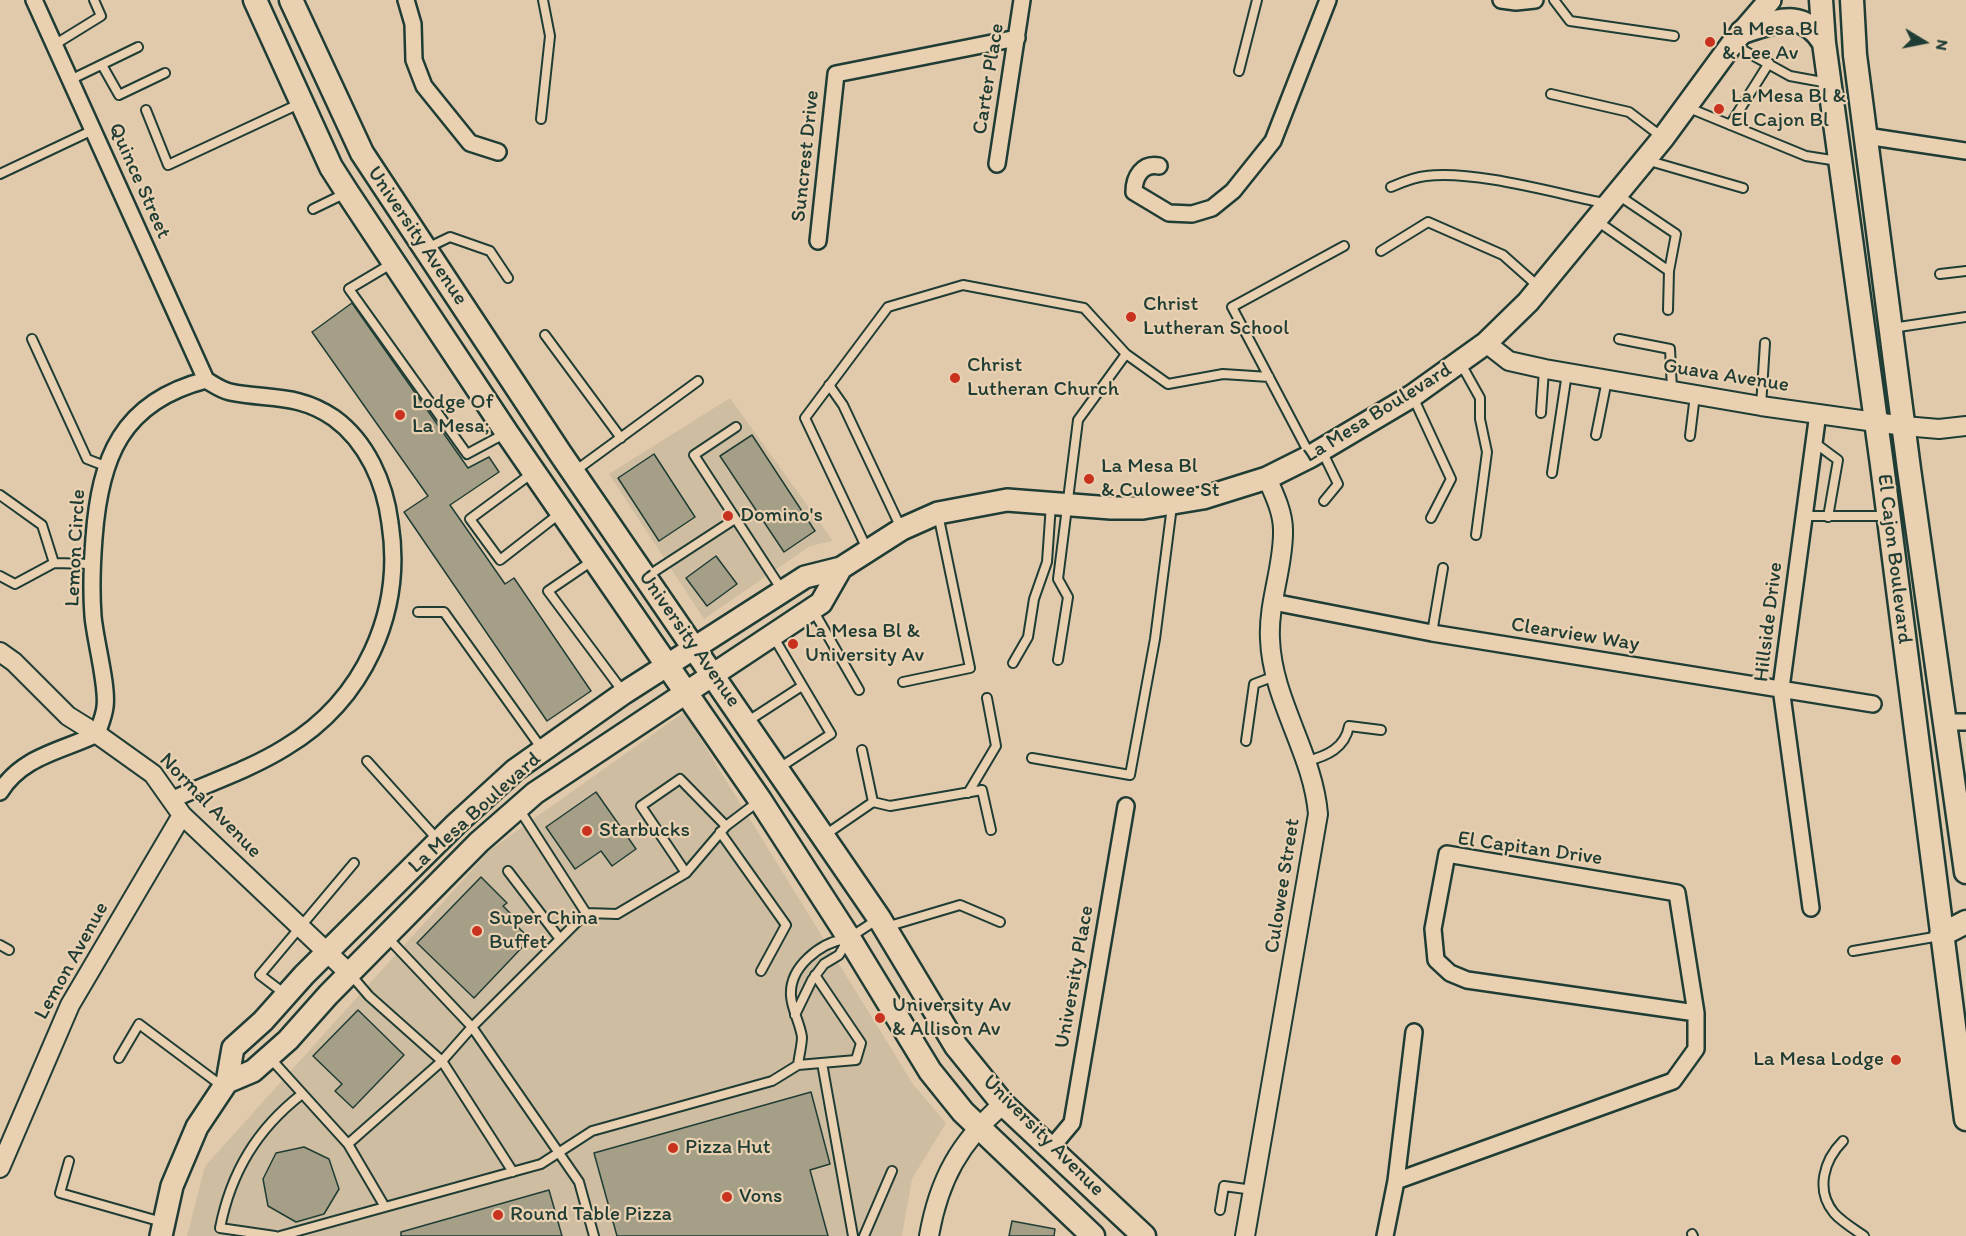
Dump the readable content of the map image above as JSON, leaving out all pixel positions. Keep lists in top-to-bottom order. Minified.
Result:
{"streets":{"main road":["University Avenue","La Mesa Boulevard","El Cajon Boulevard"],"street":["Carter Place","Suncrest Drive","Quince Street","Guava Avenue","Lemon Circle","Hillside Drive","Clearview Way","Normal Avenue","El Capitan Drive","Culowee Street","Lemon Avenue","University Place"]},"crossings":[["Carter Place","Suncrest Drive"],["Quince Street","Lemon Circle"],["University Avenue","La Mesa Boulevard"],["University Avenue","University Place"],["Guava Avenue","La Mesa Boulevard"],["Guava Avenue","El Cajon Boulevard"],["Guava Avenue","Hillside Drive"],["La Mesa Boulevard","Normal Avenue"],["La Mesa Boulevard","Culowee Street"],["Lemon Circle","Normal Avenue"],["Hillside Drive","Clearview Way"],["Clearview Way","Culowee Street"],["Normal Avenue","Lemon Avenue"]],"places":["La Mesa Bl & Lee Av","La Mesa Bl & El Cajon Bl","Christ Lutheran School","Christ Lutheran Church","Lodge Of La Mesa;","La Mesa Bl & Culowee St","Domino's","La Mesa Bl & University Av","Starbucks","Super China Buffet","University Av & Allison Av","La Mesa Lodge","Pizza Hut","Vons","Round Table Pizza"],"north":"right"}
